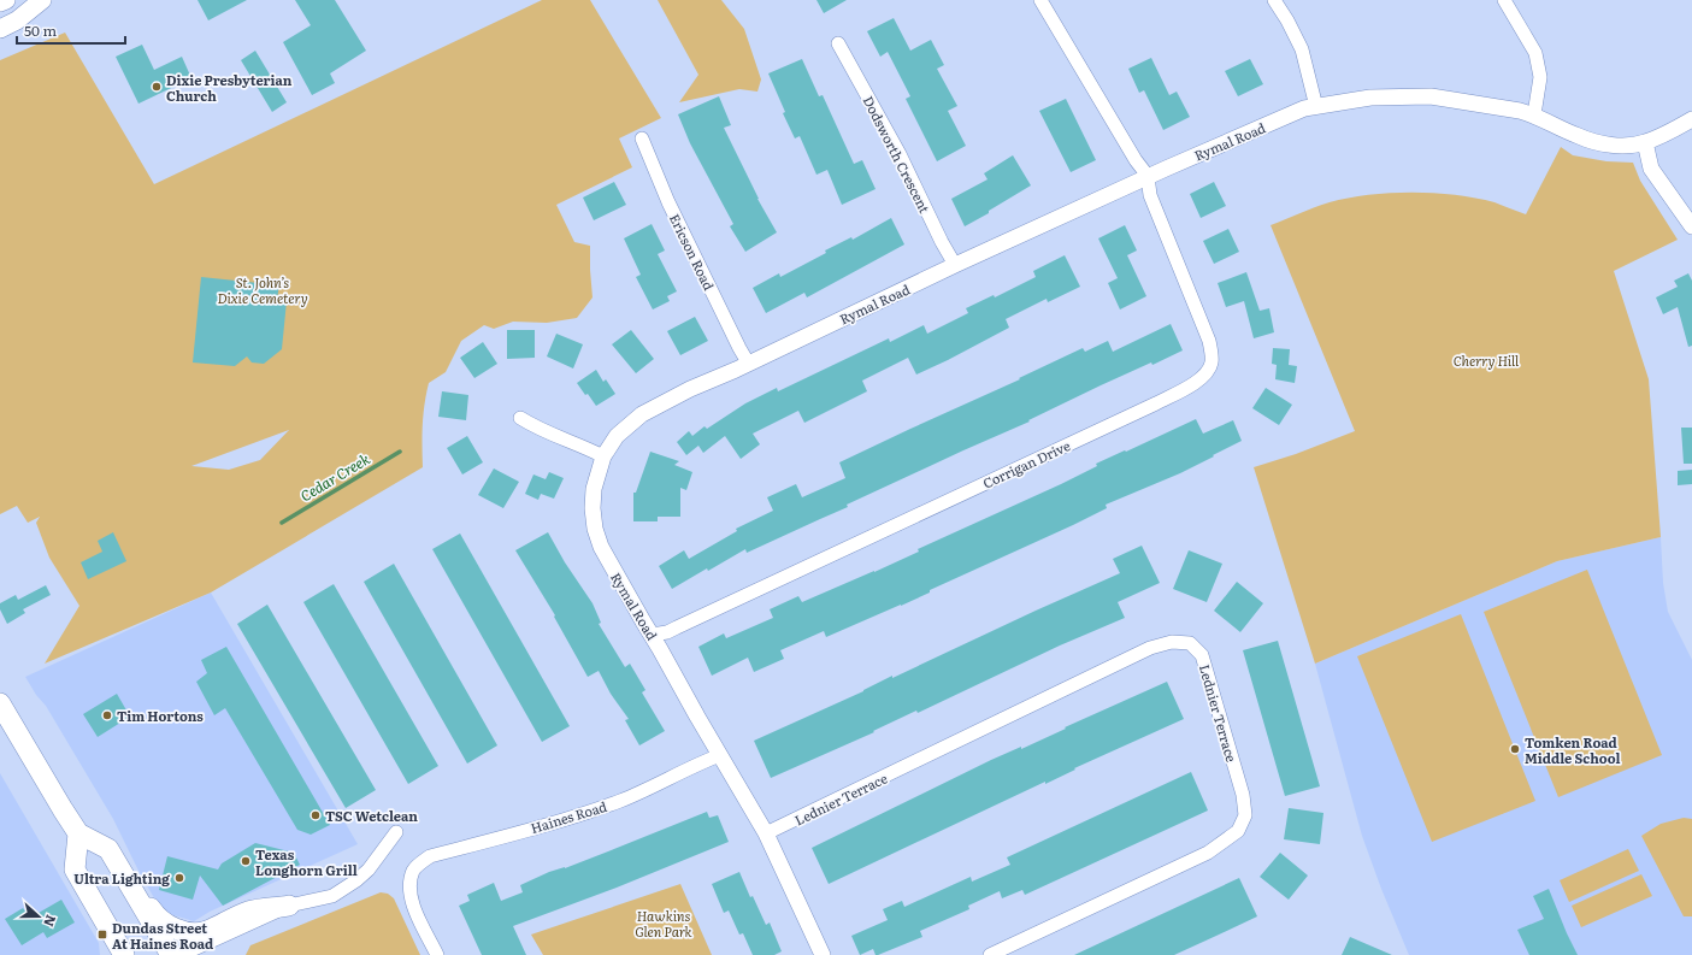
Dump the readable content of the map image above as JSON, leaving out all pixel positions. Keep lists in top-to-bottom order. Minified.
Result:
{"streets":{"street":["Rymal Road","Dodsworth Crescent","Ericson Road","Corrigan Drive","Lednier Terrace","Haines Road"]},"crossings":[["Rymal Road","Dodsworth Crescent"],["Rymal Road","Ericson Road"],["Rymal Road","Corrigan Drive"],["Rymal Road","Lednier Terrace"],["Rymal Road","Haines Road"]],"water":["Cedar Creek"],"parks":["St. John’s Dixie Cemetery","Cherry Hill","Hawkins Glen Park"],"places":{"other":["Dixie Presbyterian Church","Tim Hortons","Tomken Road Middle School","TSC Wetclean","Texas Longhorn Grill","Ultra Lighting"],"transit":["Dundas Street At Haines Road"]},"scale_bar":"50 m","north":"right"}
